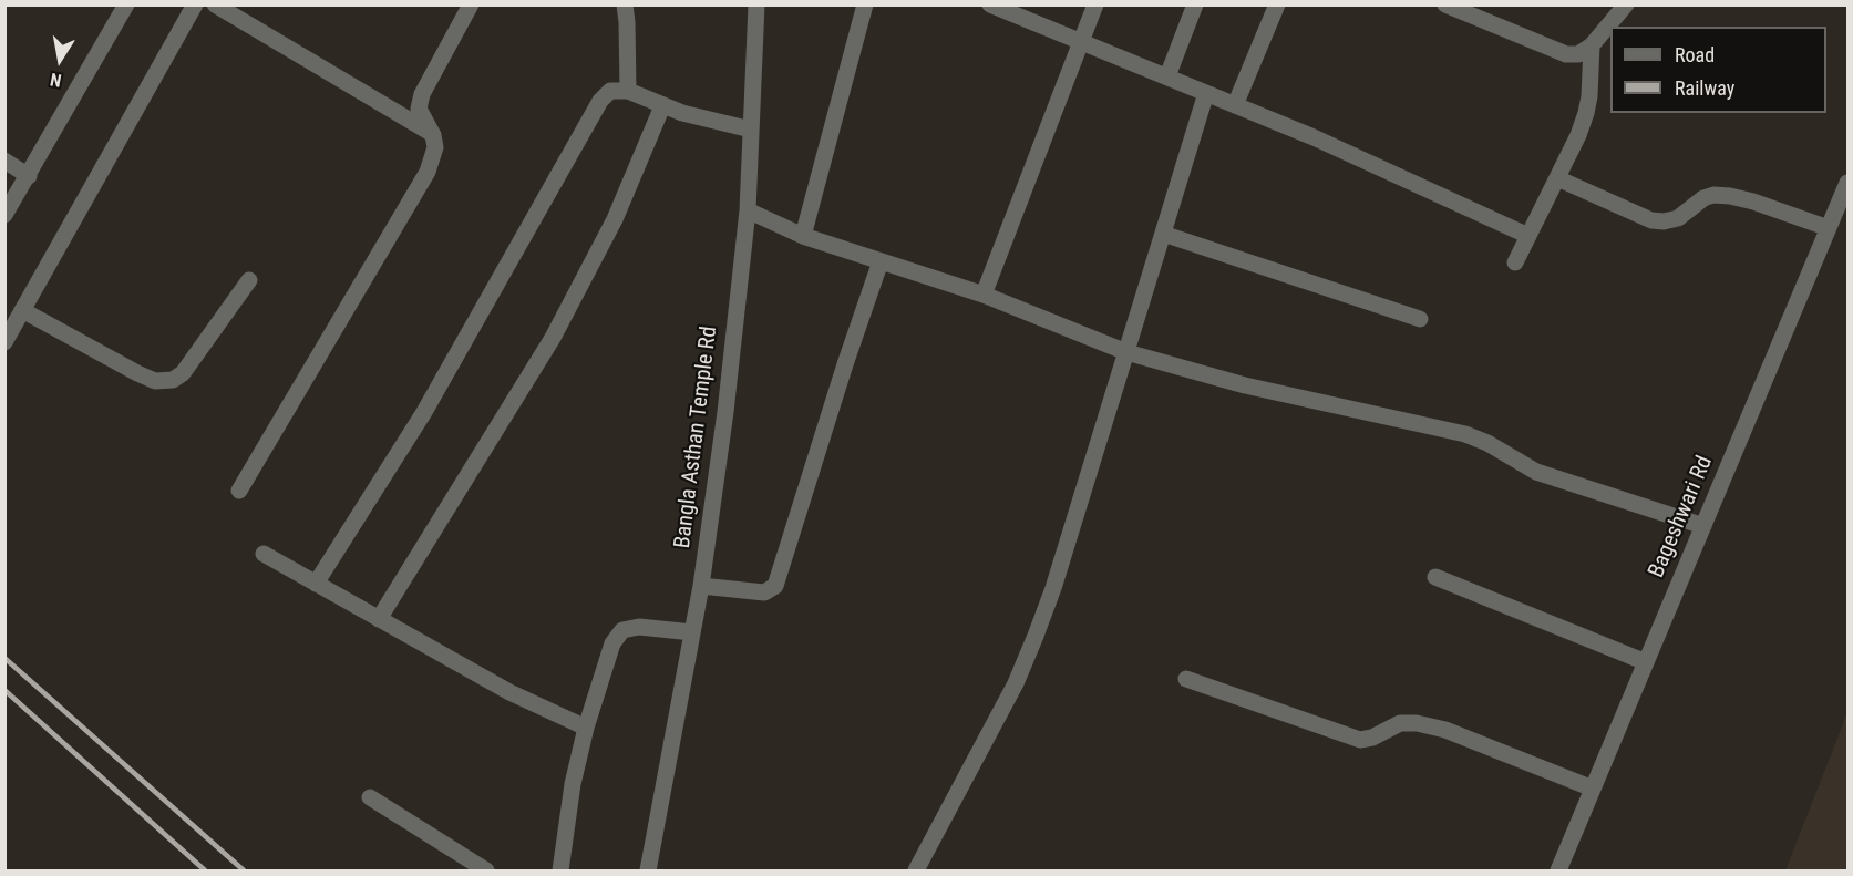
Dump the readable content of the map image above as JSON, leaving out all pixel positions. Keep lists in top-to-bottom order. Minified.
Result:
{"streets":{"street":["Bangla Asthan Temple Rd","Bageshwari Rd"]},"legend":["Road","Railway"],"north":"bottom"}
